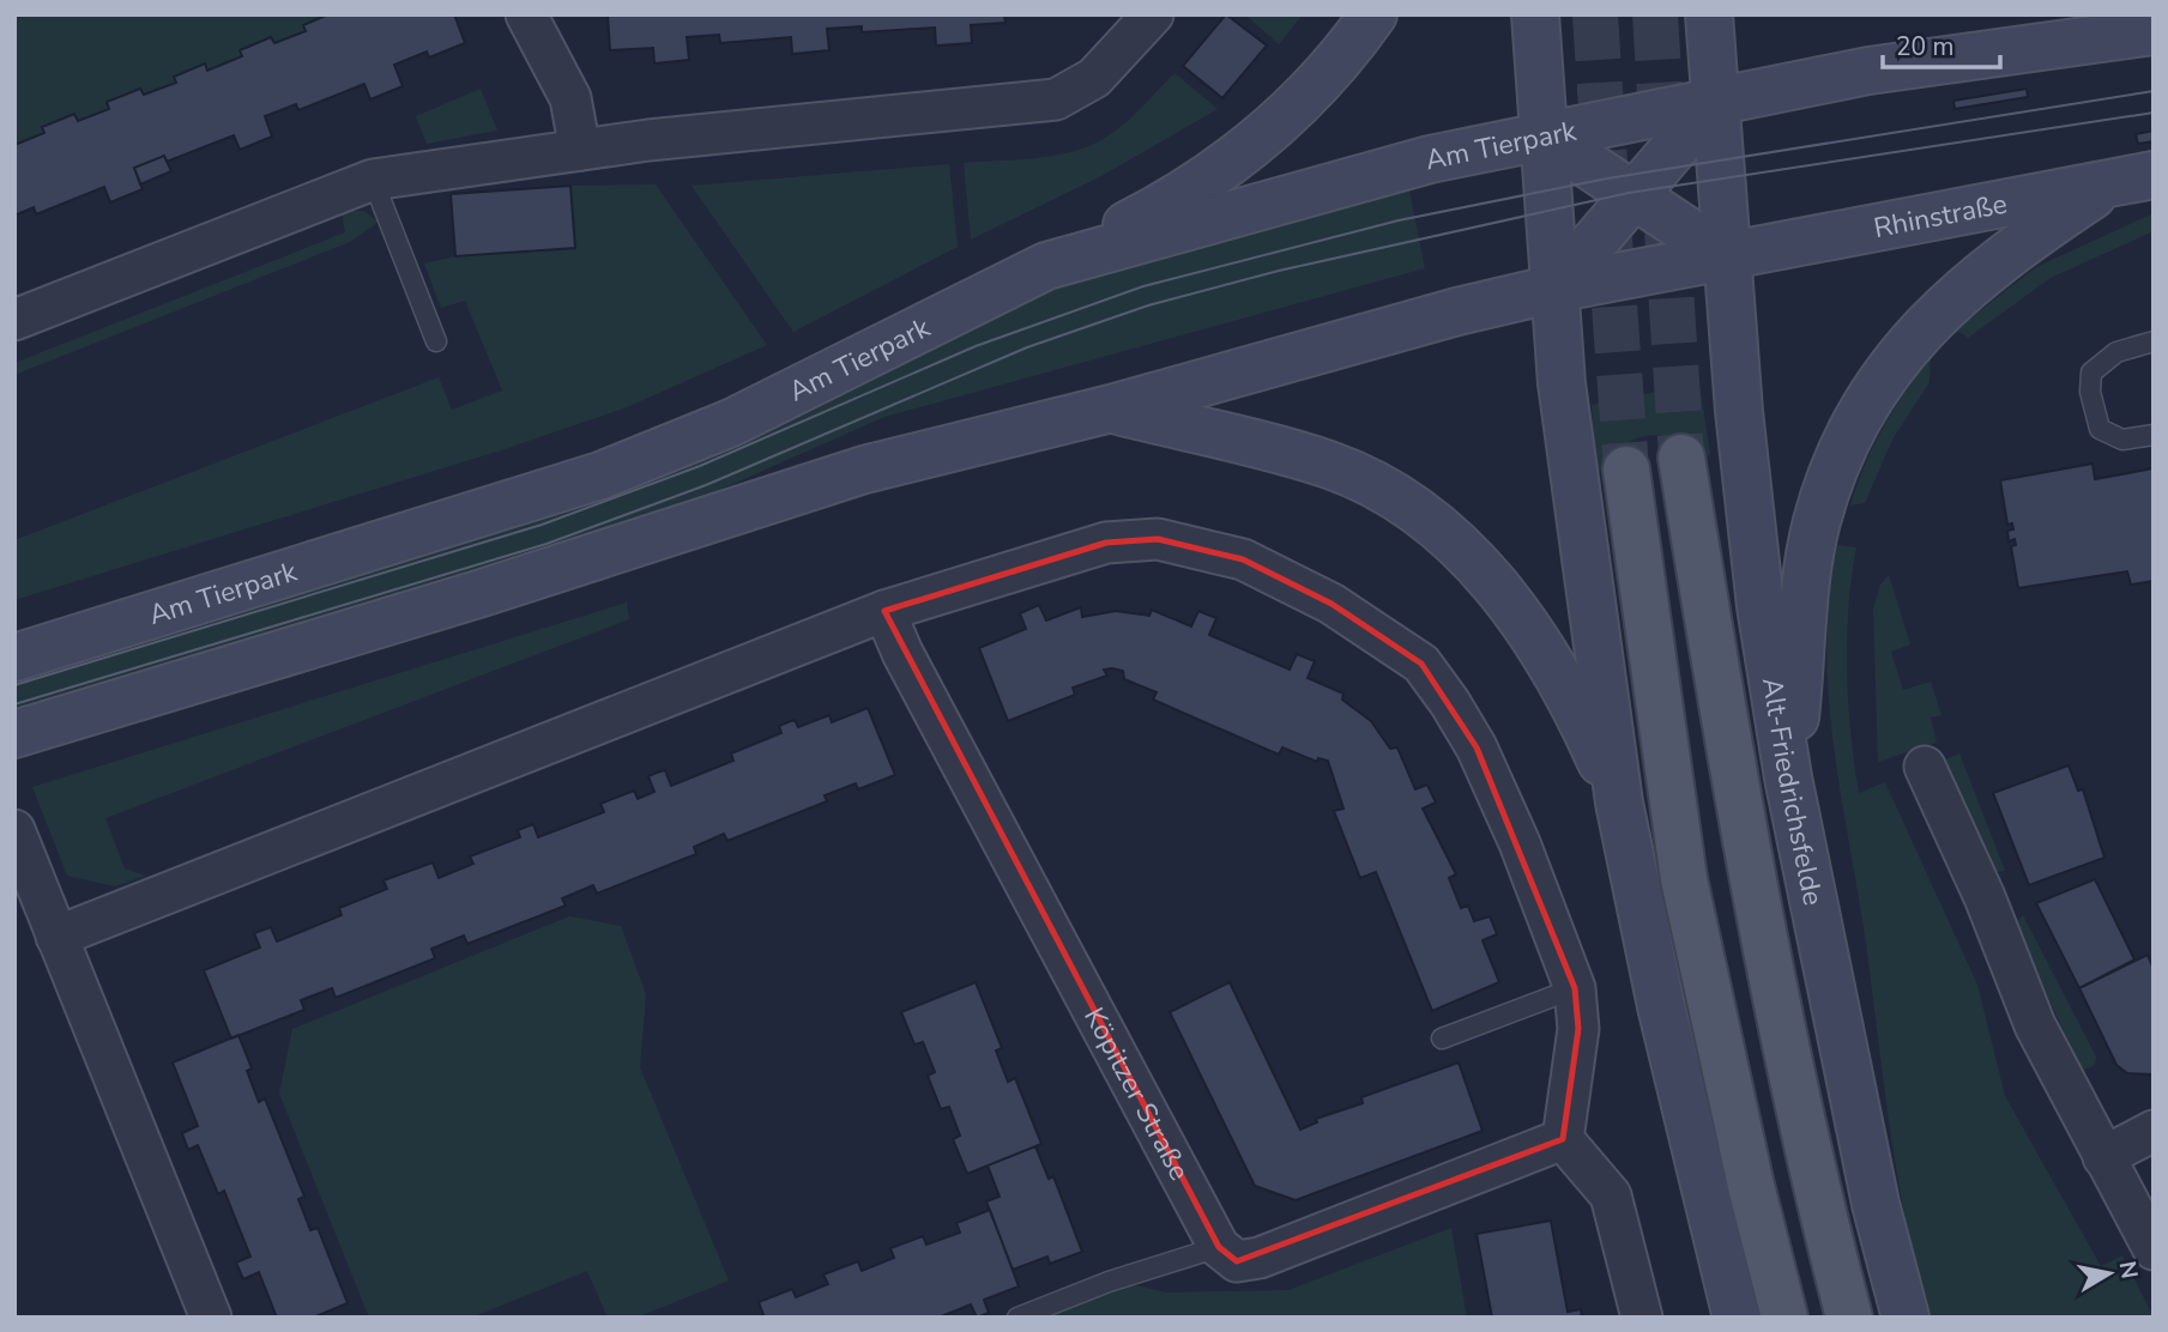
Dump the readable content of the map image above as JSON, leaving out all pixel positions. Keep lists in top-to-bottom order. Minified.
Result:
{"streets":{"main road":["Am Tierpark","Rhinstraße","Alt-Friedrichsfelde"],"street":["Köpitzer Straße"]},"crossings":[["Am Tierpark","Alt-Friedrichsfelde"],["Rhinstraße","Alt-Friedrichsfelde"]],"scale_bar":"20 m","north":"right"}
